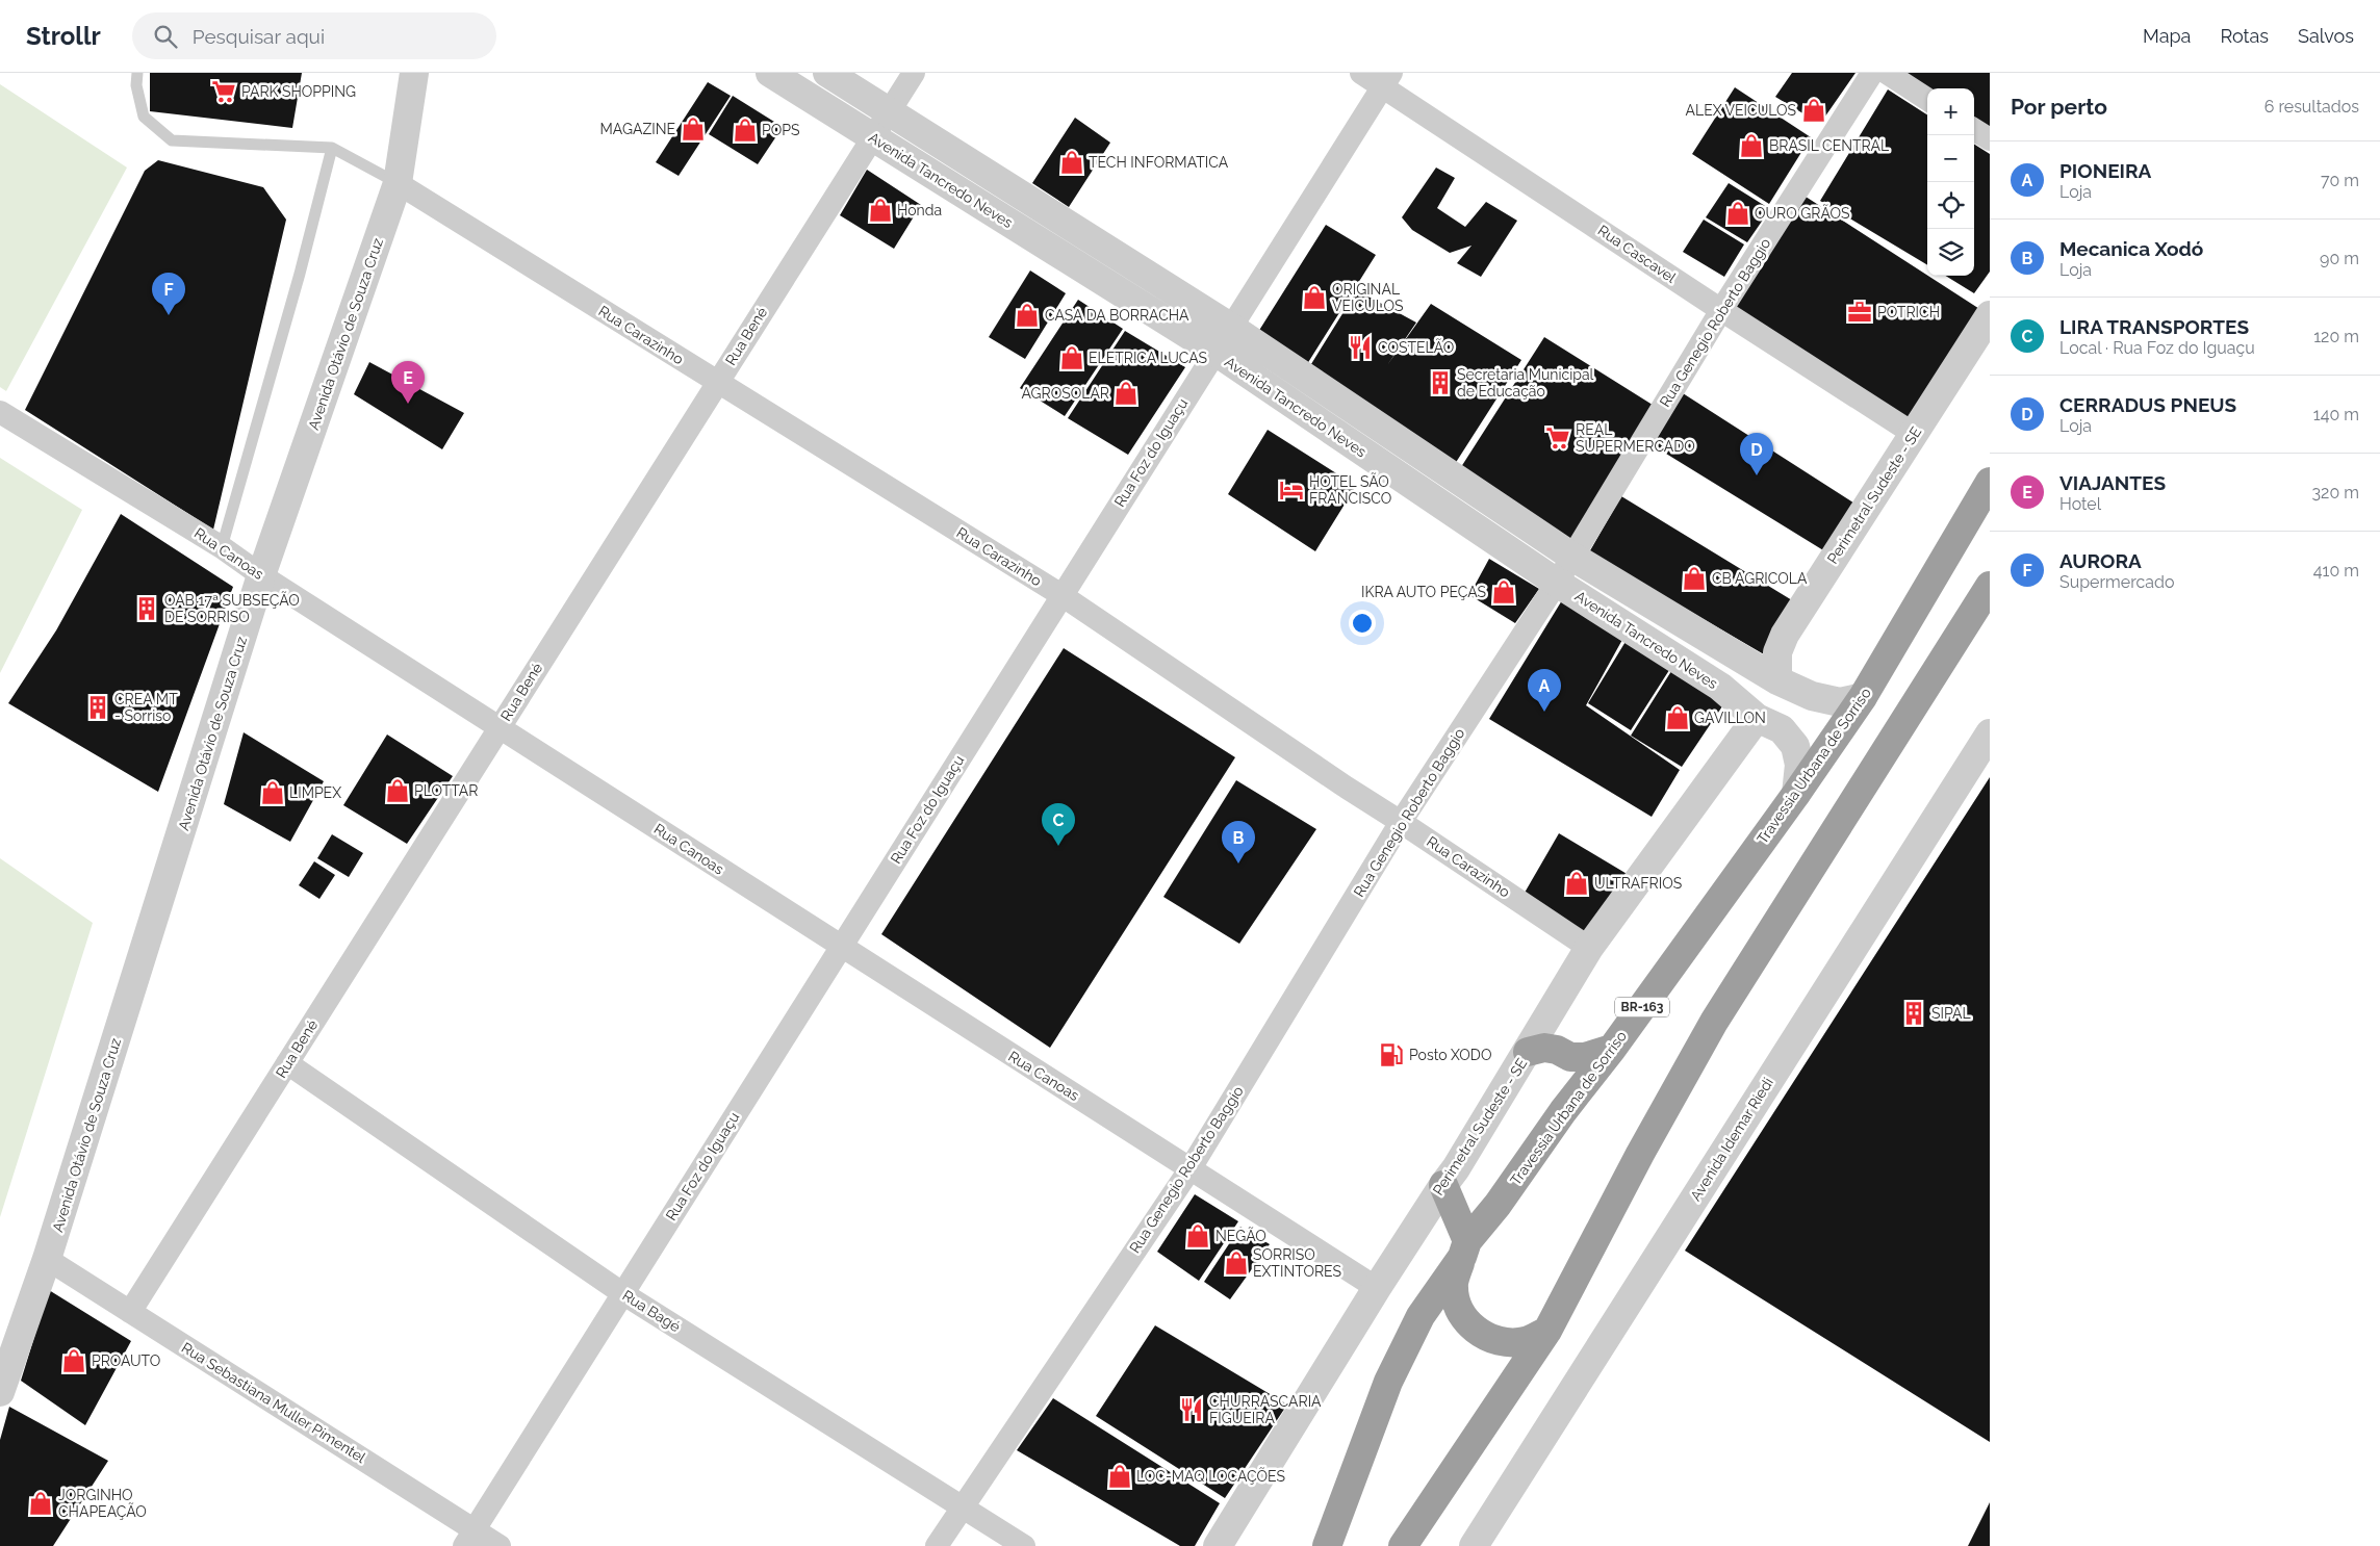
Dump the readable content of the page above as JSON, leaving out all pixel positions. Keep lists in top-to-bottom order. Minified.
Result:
{"streets":{"highway":["Travessia Urbana de Sorriso","BR-163"],"street":["Avenida Tancredo Neves","Rua Cascavel","Rua Genegio Roberto Baggio","Avenida Otávio de Souza Cruz","Rua Carazinho","Rua Bené","Rua Foz do Iguaçu","Perimetral Sudeste - SE","Rua Canoas","Avenida Idemar Riedi","Rua Bagé","Rua Sebastiana Muller Pimentel"]},"crossings":[["Avenida Tancredo Neves","Rua Genegio Roberto Baggio"],["Avenida Tancredo Neves","Rua Bené"],["Avenida Tancredo Neves","Rua Foz do Iguaçu"],["Avenida Tancredo Neves","Perimetral Sudeste - SE"],["Avenida Tancredo Neves","Travessia Urbana de Sorriso"],["Rua Cascavel","Rua Genegio Roberto Baggio"],["Rua Cascavel","Rua Foz do Iguaçu"],["Rua Cascavel","Perimetral Sudeste - SE"],["Rua Genegio Roberto Baggio","Rua Carazinho"],["Rua Genegio Roberto Baggio","Rua Canoas"],["Rua Genegio Roberto Baggio","Rua Bagé"],["Avenida Otávio de Souza Cruz","Rua Carazinho"],["Avenida Otávio de Souza Cruz","Rua Canoas"],["Avenida Otávio de Souza Cruz","Rua Sebastiana Muller Pimentel"],["Rua Carazinho","Rua Bené"],["Rua Carazinho","Rua Foz do Iguaçu"],["Rua Carazinho","Perimetral Sudeste - SE"],["Rua Bené","Rua Canoas"],["Rua Bené","Rua Bagé"],["Rua Bené","Rua Sebastiana Muller Pimentel"],["Rua Foz do Iguaçu","Rua Canoas"],["Rua Foz do Iguaçu","Rua Bagé"],["Rua Foz do Iguaçu","Rua Sebastiana Muller Pimentel"],["Perimetral Sudeste - SE","Rua Canoas"]],"places":{"supermarket":["PARK SHOPPING","REAL SUPERMERCADO"],"shop":["ALEX VEICULOS","MAGAZINE","POPS","BRASIL CENTRAL","TECH INFORMATICA","Honda","OURO GRÃOS","ORIGINAL VEICULOS","CASA DA BORRACHA","ELETRICA LUCAS","AGROSOLAR","CB AGRICOLA","IKRA AUTO PEÇAS","GAVILLON","PLOTTAR","LIMPEX","ULTRAFRIOS","NEGÃO","SORRISO EXTINTORES","PROAUTO","LOC-MAQ LOCAÇÕES","JORGINHO CHAPEAÇÃO"],"office":["POTRICH"],"restaurant":["COSTELÃO","CHURRASCARIA FIGUEIRA"],"building":["Secretaria Municipal de Educação","OAB 17ª SUBSEÇÃO DE SORRISO","CREA MT - Sorriso","SIPAL"],"hotel":["HOTEL SÃO FRANCISCO"],"fuel station":["Posto XODO"]},"page":{"header":"Strollr","search":"Pesquisar aqui","nav":["Mapa","Rotas","Salvos"],"heading":["Por perto","6 resultados"],"map_buttons":["+","−"],"list":[{"mark":"A","name":"PIONEIRA","note":"Loja","value":"70 m"},{"mark":"B","name":"Mecanica Xodó","note":"Loja","value":"90 m"},{"mark":"C","name":"LIRA TRANSPORTES","note":"Local · Rua Foz do Iguaçu","value":"120 m"},{"mark":"D","name":"CERRADUS PNEUS","note":"Loja","value":"140 m"},{"mark":"E","name":"VIAJANTES","note":"Hotel","value":"320 m"},{"mark":"F","name":"AURORA","note":"Supermercado","value":"410 m"}],"pins":["F","E","D","A","C","B"]}}
